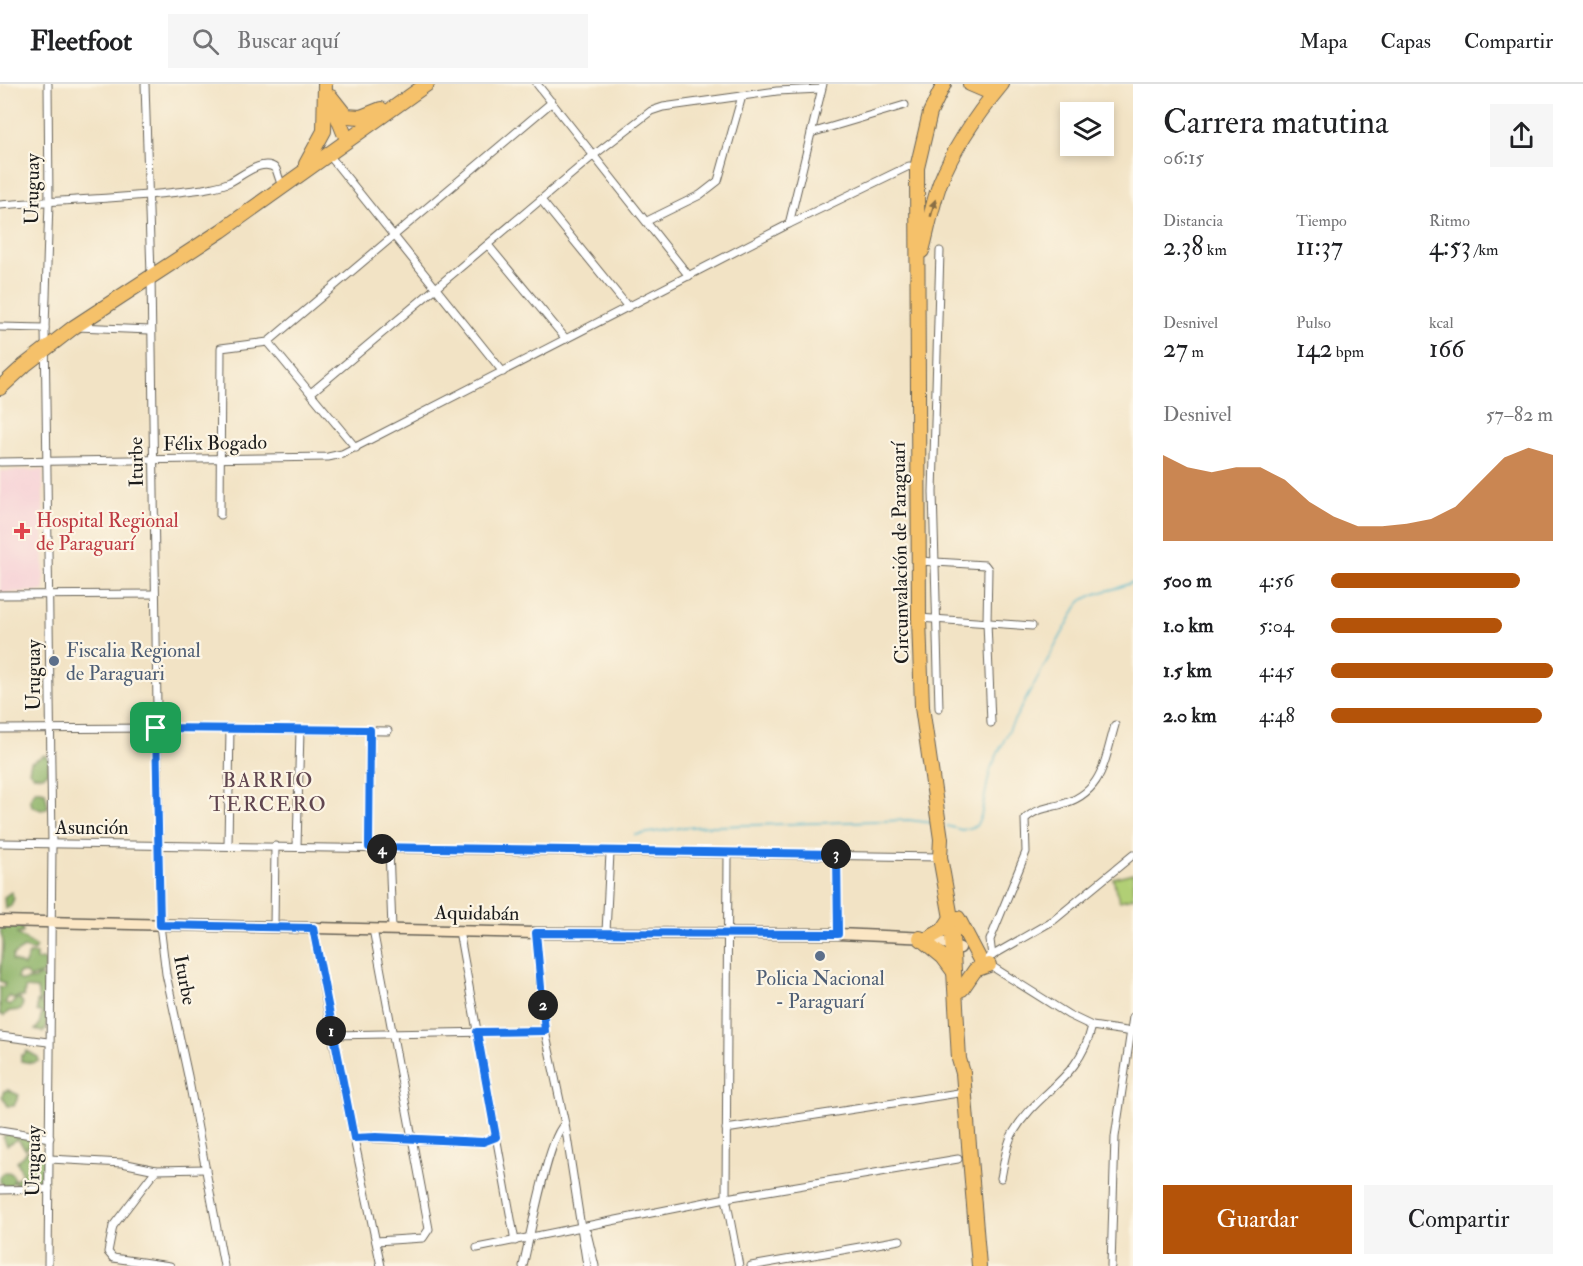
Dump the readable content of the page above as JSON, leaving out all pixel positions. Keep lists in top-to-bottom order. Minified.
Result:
{"streets":{"highway":["Circunvalación de Paraguarí"],"street":["Uruguay","Félix Bogado","Iturbe","Asunción","Aquidabán"]},"crossings":[["Uruguay","Félix Bogado"],["Uruguay","Asunción"],["Uruguay","Aquidabán"],["Félix Bogado","Iturbe"],["Félix Bogado","Circunvalación de Paraguarí"],["Iturbe","Asunción"],["Iturbe","Aquidabán"],["Circunvalación de Paraguarí","Asunción"],["Circunvalación de Paraguarí","Aquidabán"]],"districts":["BARRIO TERCERO"],"places":{"health":["Hospital Regional de Paraguarí"],"other":["Fiscalia Regional de Paraguari","Policia Nacional - Paraguarí"]},"page":{"header":"Fleetfoot","search":"Buscar aquí","nav":["Mapa","Capas","Compartir"],"heading":["Carrera matutina","06:15"],"stats":[["Distancia","2.38 km"],["Tiempo","11:37"],["Ritmo","4:53 /km"],["Desnivel","27 m"],["Pulso","142 bpm"],["kcal","166"]],"chart":["Desnivel","57–82 m"],"list":[{"name":"500 m","note":"4:56"},{"name":"1.0 km","note":"5:04"},{"name":"1.5 km","note":"4:45"},{"name":"2.0 km","note":"4:48"}],"pins":["4","3","2","1"],"buttons":["Guardar","Compartir"]}}
